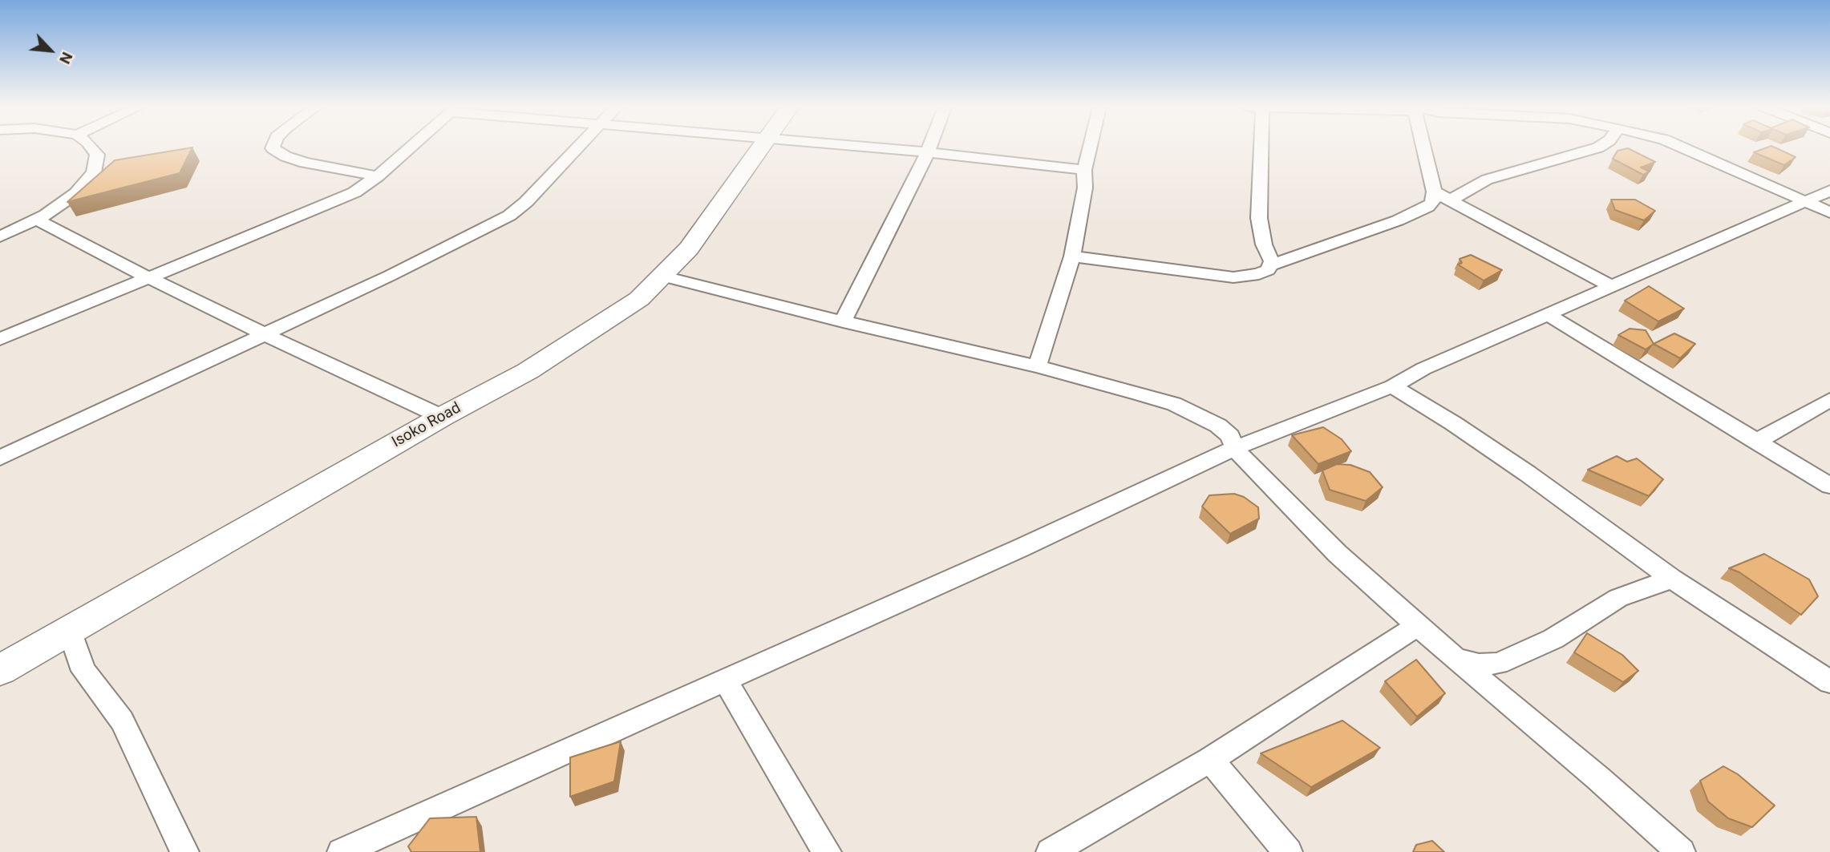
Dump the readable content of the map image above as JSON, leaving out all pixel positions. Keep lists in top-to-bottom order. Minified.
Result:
{"streets":{"street":["Isoko Road"]},"north":"bottom right"}
